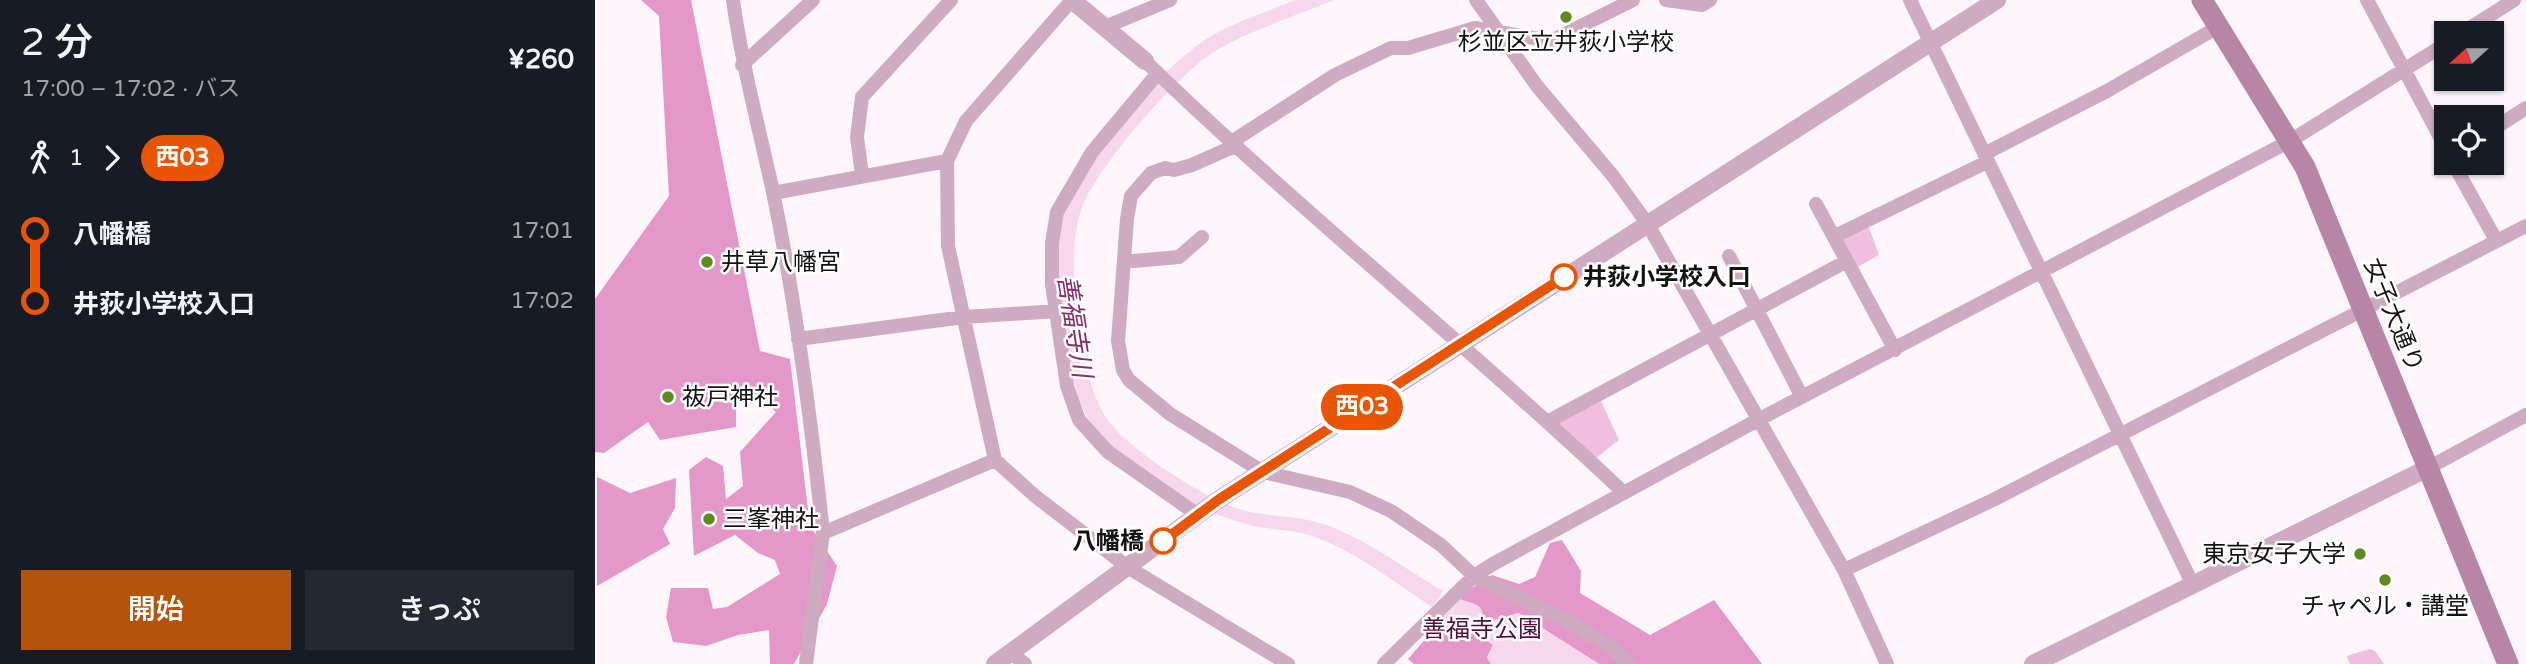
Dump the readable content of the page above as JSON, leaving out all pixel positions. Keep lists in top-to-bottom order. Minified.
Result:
{"streets":{"main road":["女子大通り"]},"water":["善福寺川"],"parks":["善福寺公園"],"places":["杉並区立井荻小学校","井草八幡宮","井荻小学校入口","鿆戸神社","三峯神社","八幡橋","東京女子大学","チャペル・講堂"],"lines":["bus line 西03"],"north":"left","page":{"heading":["2 分","17:00 – 17:02 · バス","¥260"],"on_map":"西03","legs":["1","西03"],"list":[{"name":"八幡橋","value":"17:01"},{"name":"井荻小学校入口","value":"17:02"}],"buttons":["開始","きっぷ"]}}
